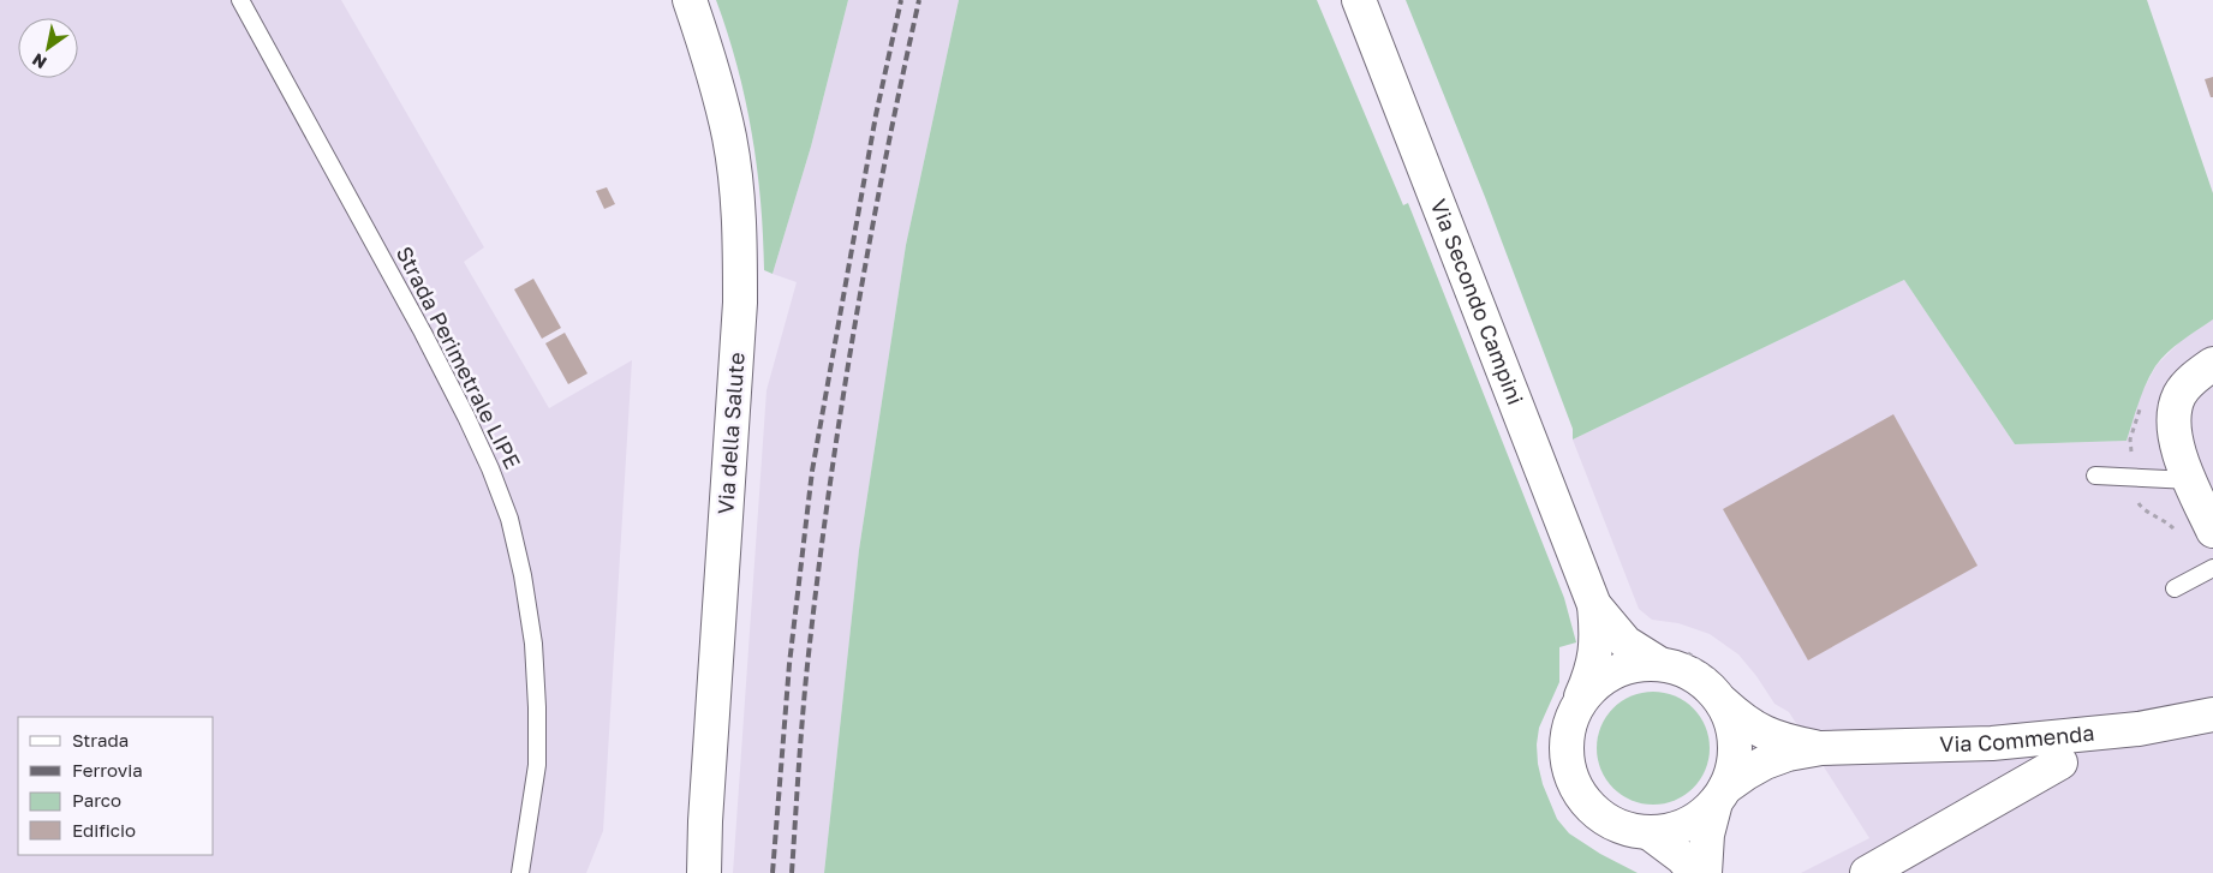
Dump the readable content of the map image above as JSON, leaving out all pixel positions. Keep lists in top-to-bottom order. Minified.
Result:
{"streets":{"street":["Via Secondo Campini","Via della Salute","Via Commenda"],"lane":["Strada Perimetrale LIPE"]},"crossings":[["Via Secondo Campini","Via Commenda"]],"legend":["Strada","Ferrovia","Parco","Edificio"],"north":"bottom left"}
